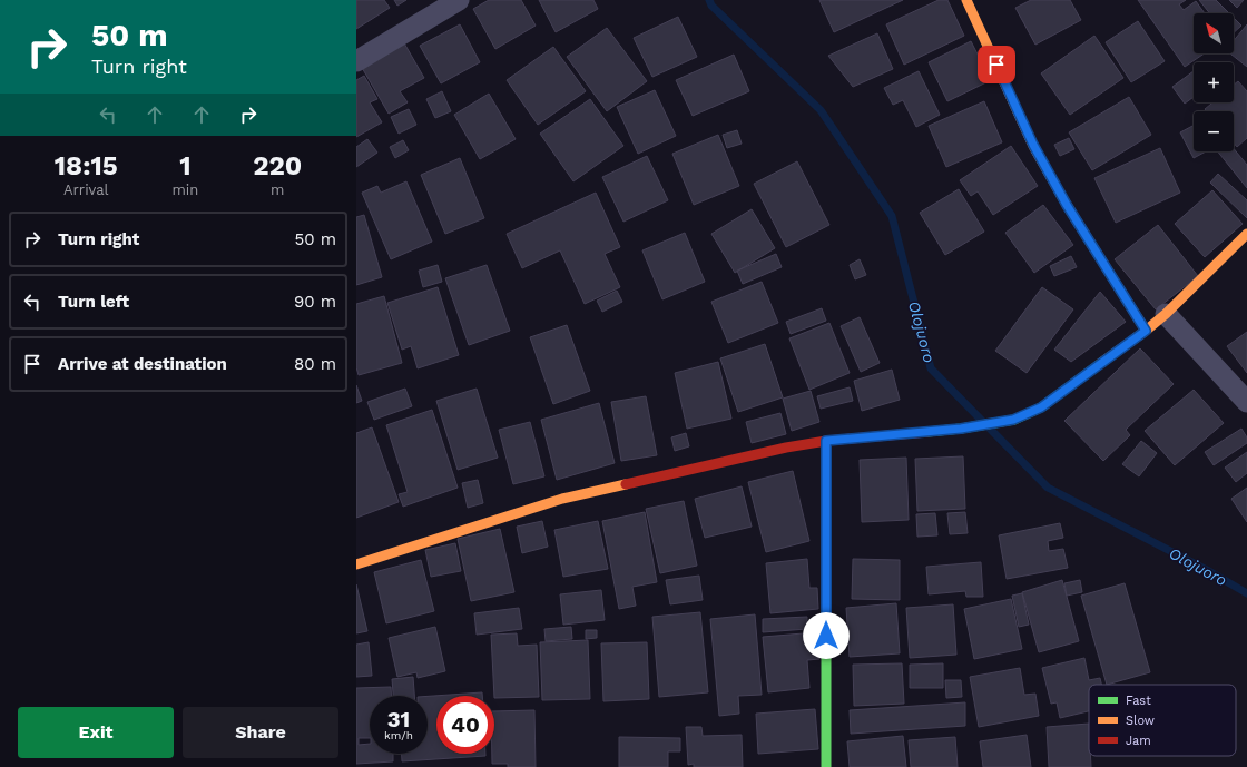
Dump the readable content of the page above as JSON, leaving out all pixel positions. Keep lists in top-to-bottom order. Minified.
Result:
{"water":["Olojuoro"],"legend":["Fast","Slow","Jam"],"north":"top left","page":{"turn":["50 m","Turn right"],"map_buttons":["+","−"],"eta":["18:15","Arrival","1","min","220","m"],"list":[{"name":"Turn right","value":"50 m"},{"name":"Turn left","value":"90 m"},{"name":"Arrive at destination","value":"80 m"}],"speed":"31 km/h","limit":"40","buttons":["Exit","Share"]}}
